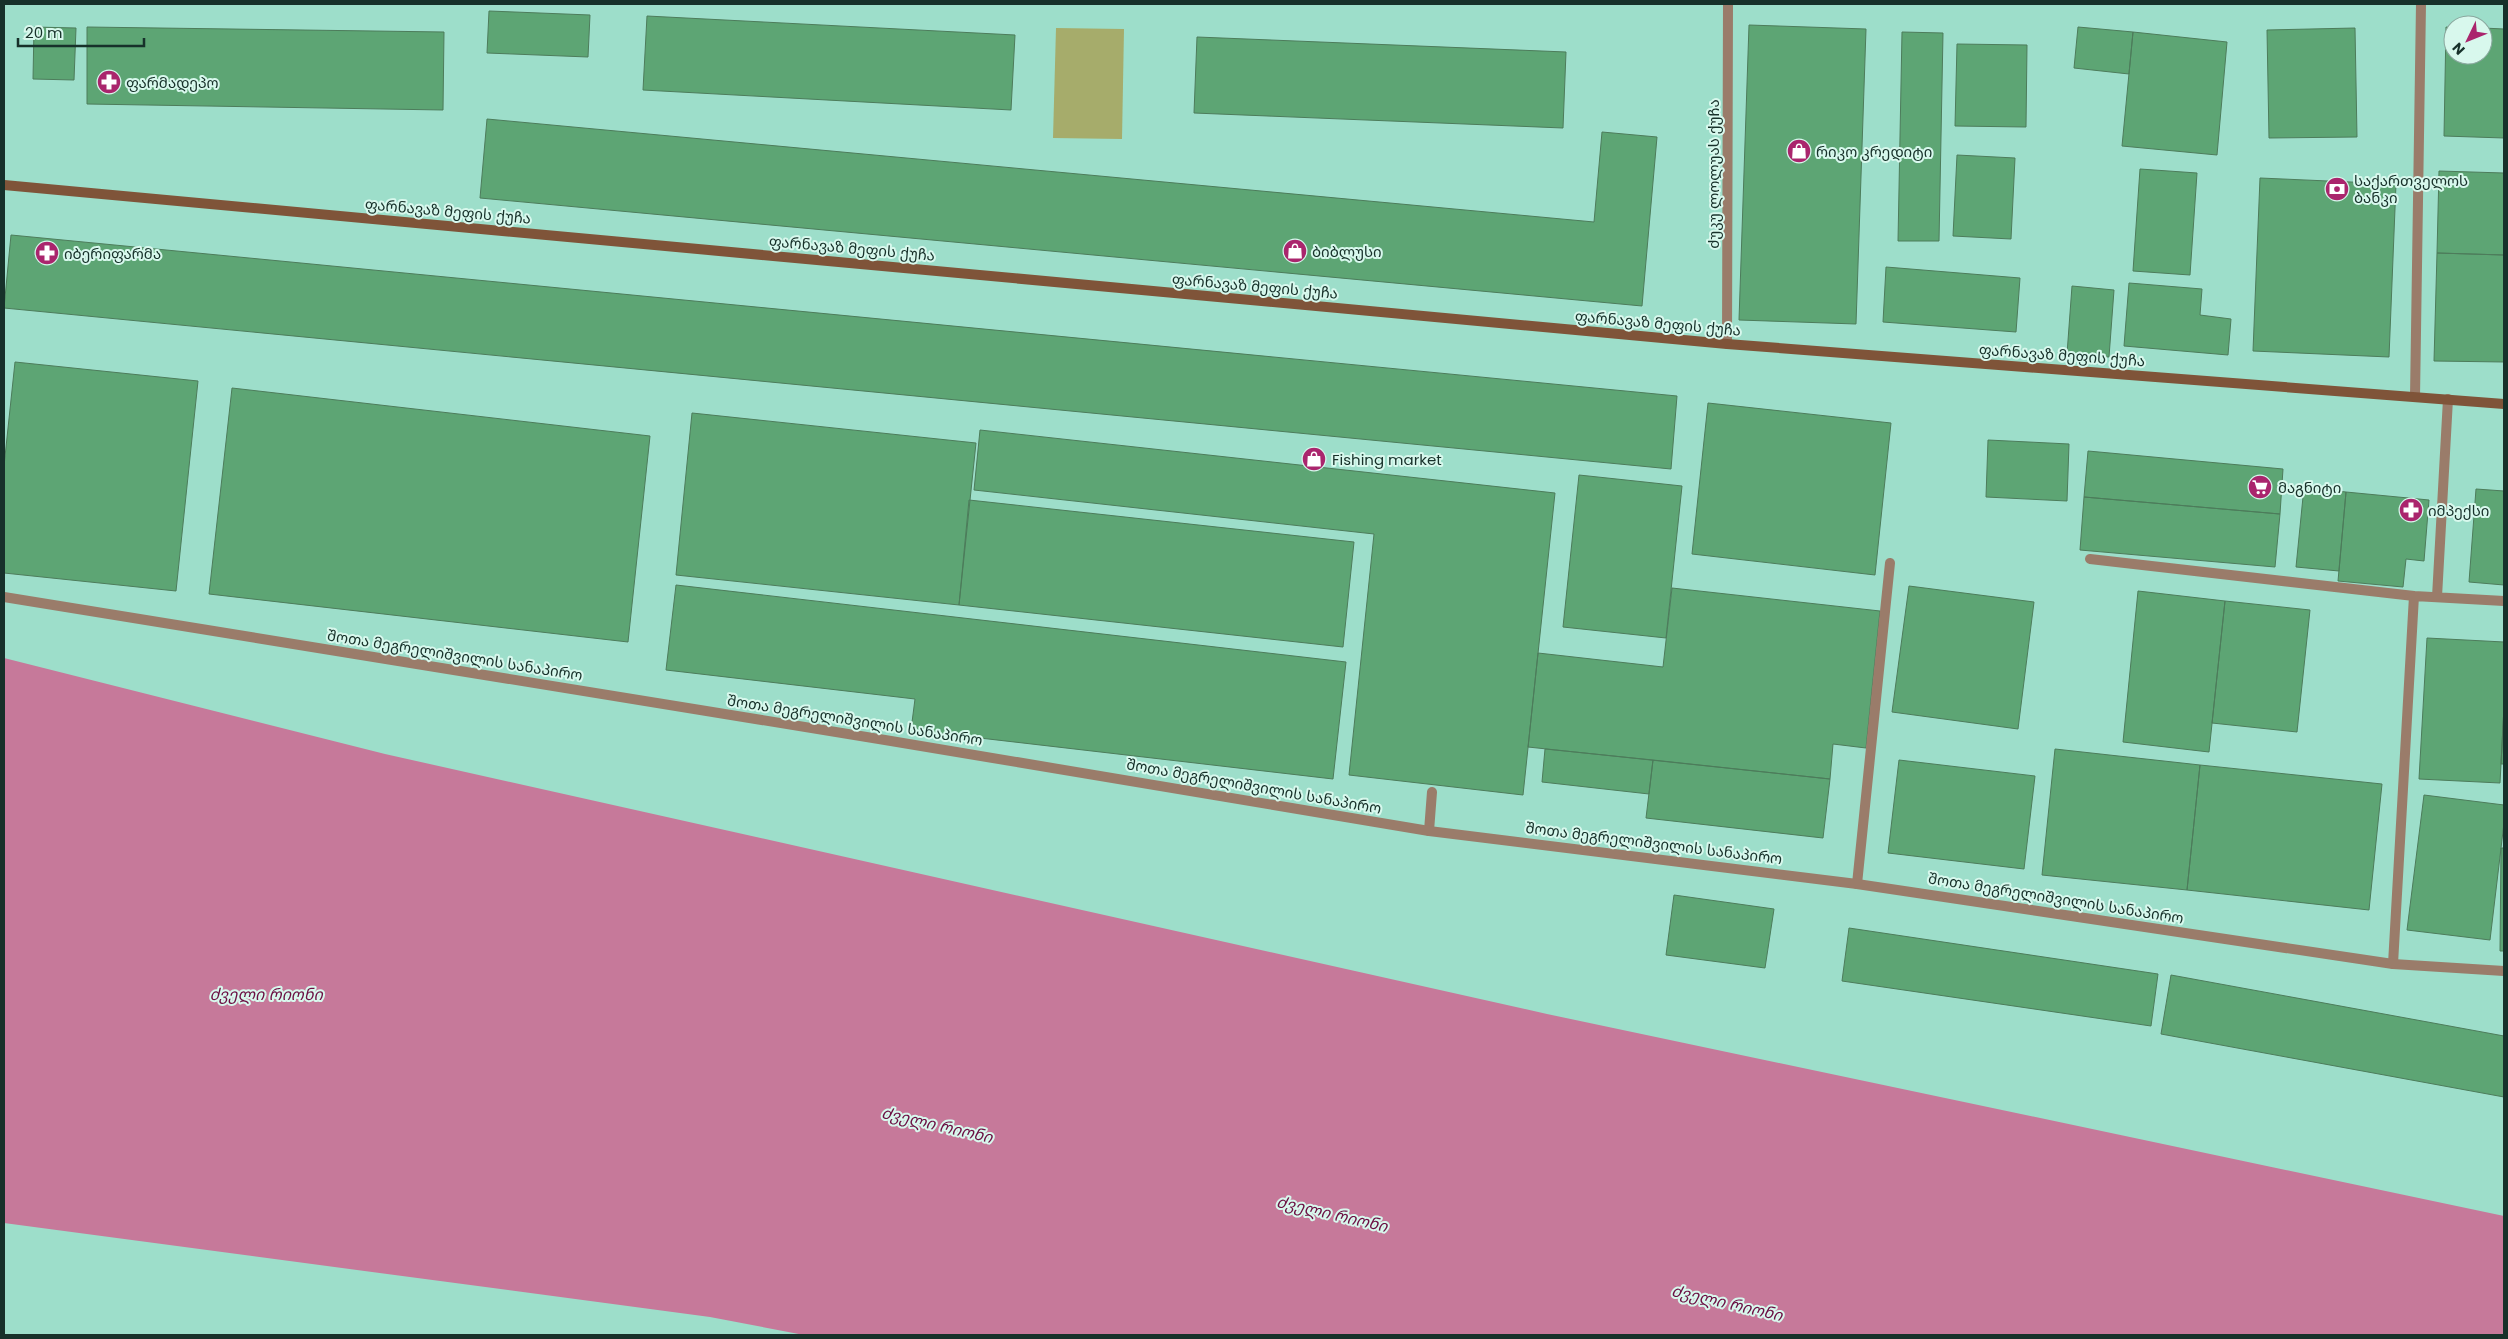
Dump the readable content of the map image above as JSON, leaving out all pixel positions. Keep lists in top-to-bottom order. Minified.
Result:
{"streets":{"main road":["ფარნავაზ მეფის ქუჩა"],"street":["ძუკუ ლოლუას ქუჩა","შოთა მეგრელიშვილის სანაპირო"]},"crossings":[["ძუკუ ლოლუას ქუჩა","ფარნავაზ მეფის ქუჩა"]],"water":["ძველი რიონი"],"places":{"pharmacy":["ფარმადეპო","იბერიფარმა","იმპექსი"],"shop":["რიკო კრედიტი","ბიბლუსი","Fishing market"],"bank":["საქართველოს ბანკი"],"supermarket":["მაგნიტი"]},"scale_bar":"20 m","north":"bottom left"}
